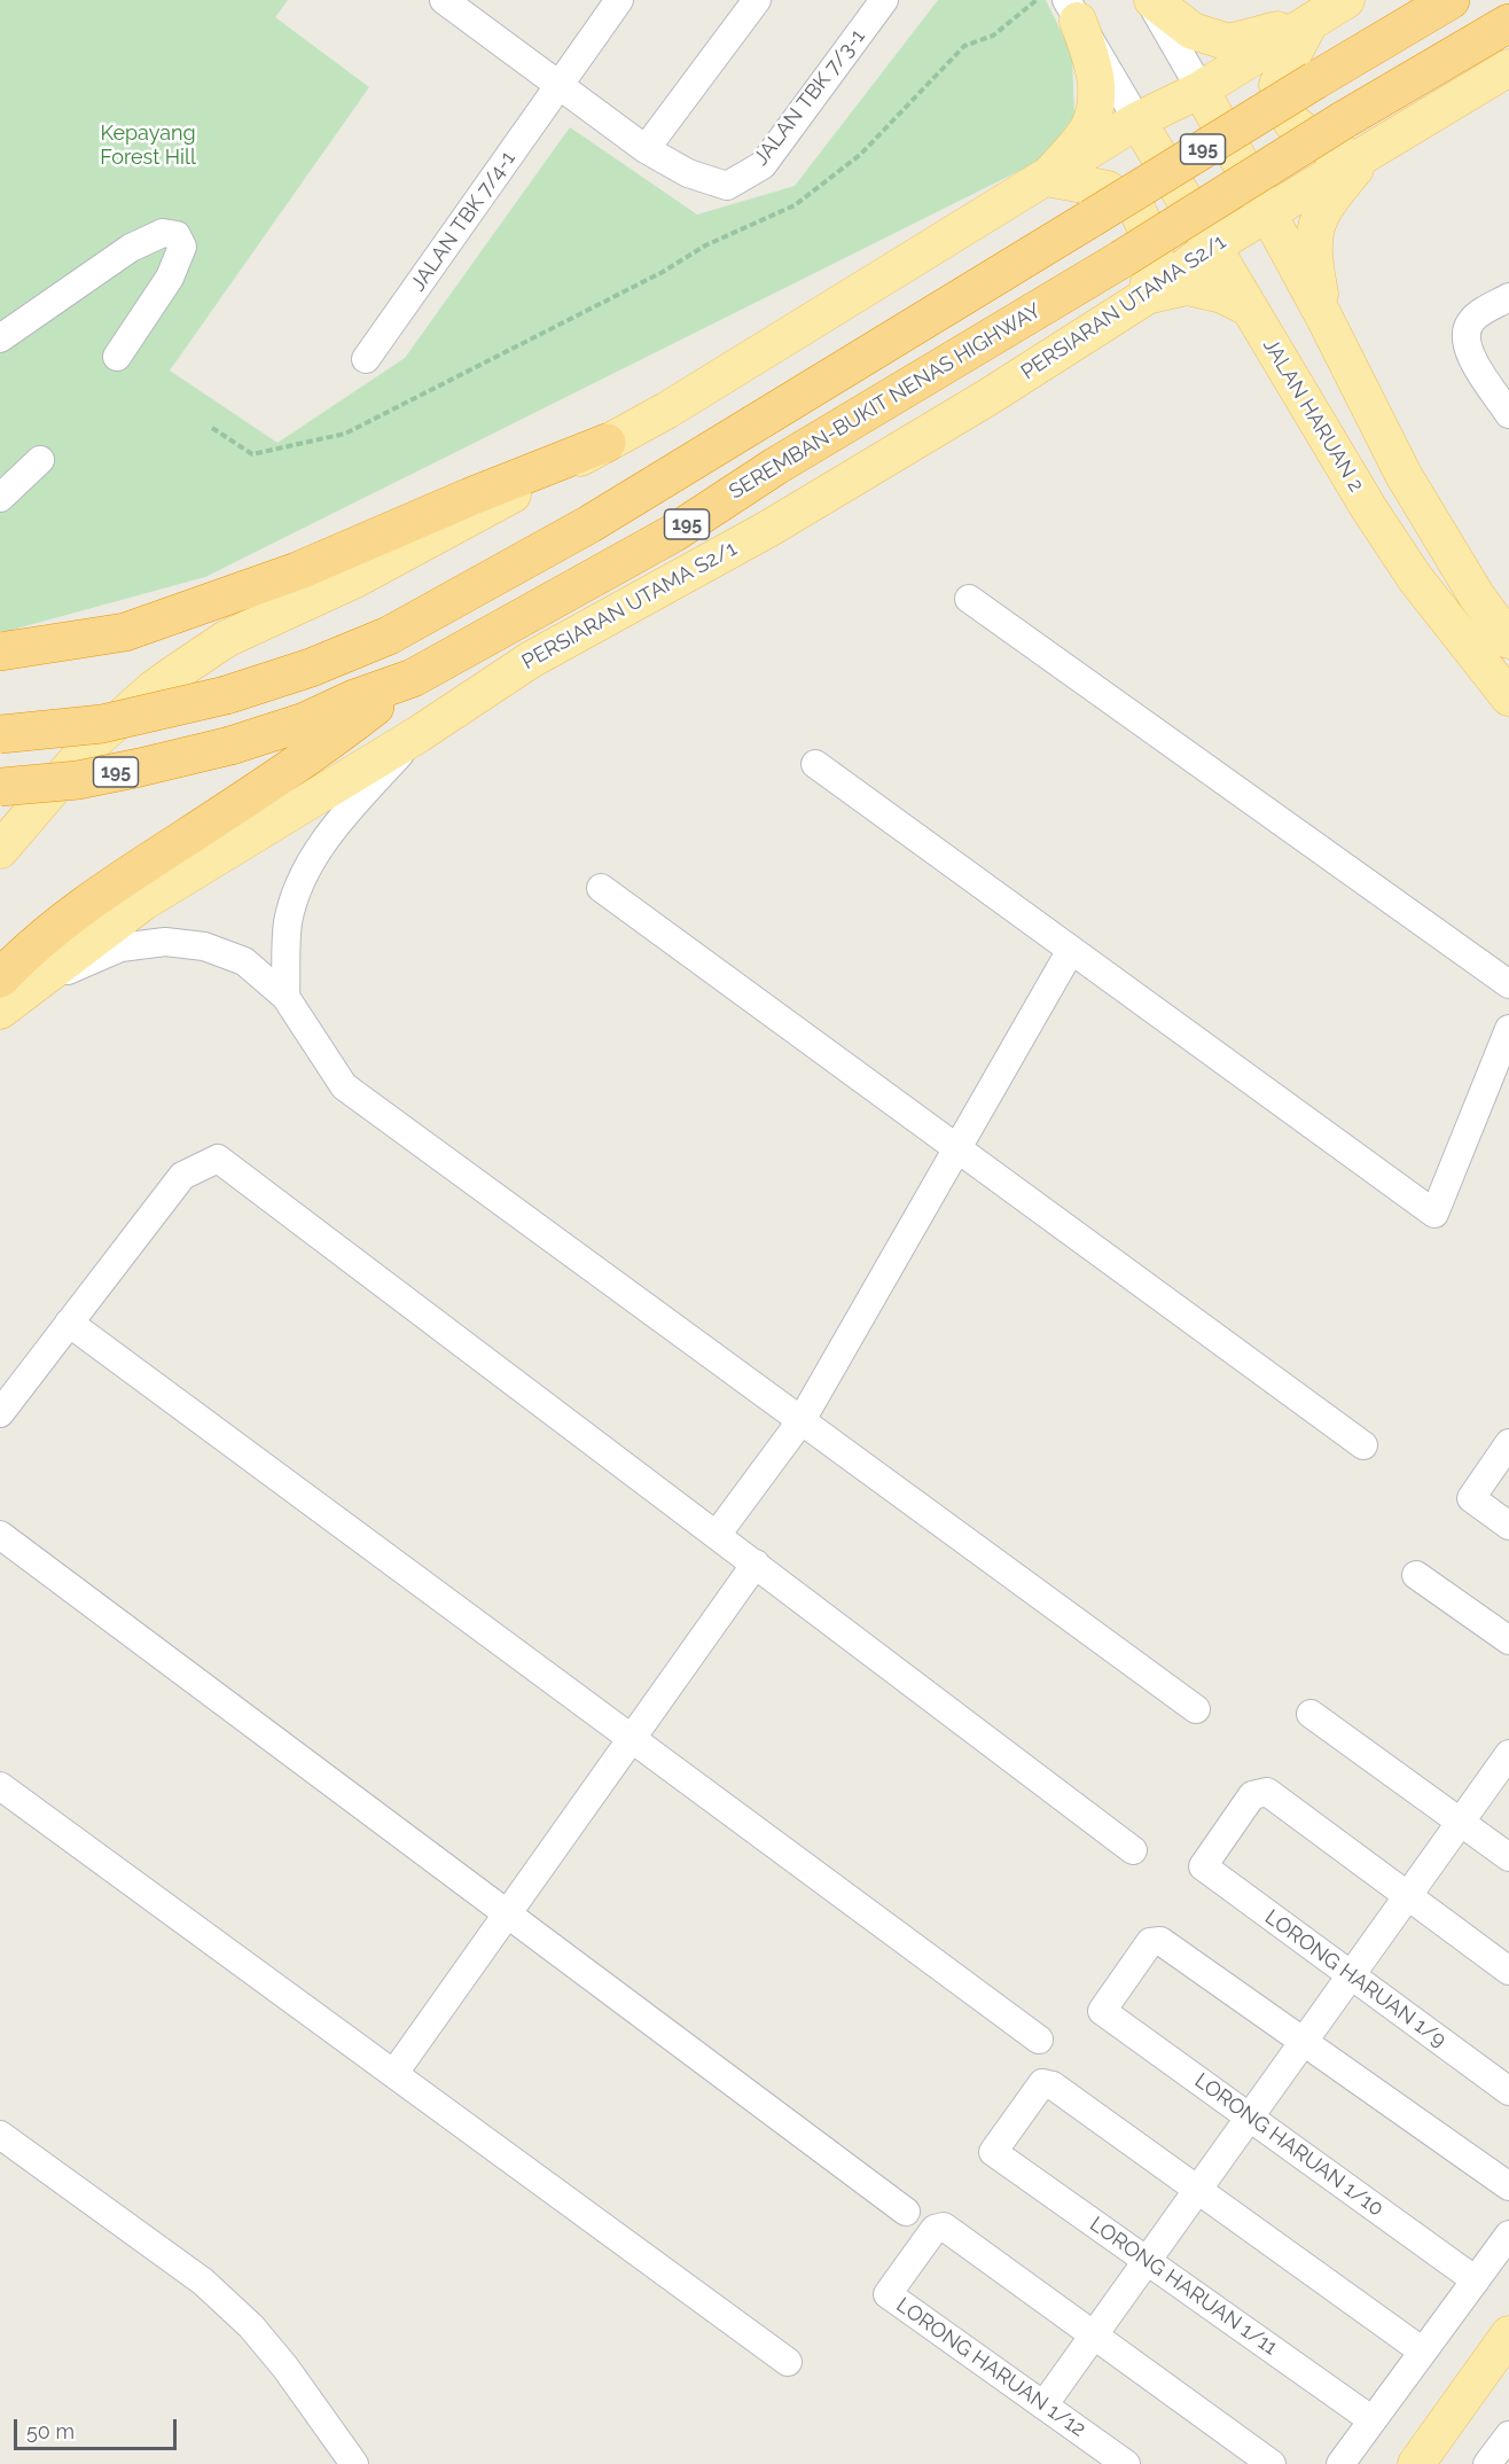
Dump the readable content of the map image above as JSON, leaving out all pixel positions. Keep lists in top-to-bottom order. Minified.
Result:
{"streets":{"highway":["195","SEREMBAN-BUKIT NENAS HIGHWAY"],"main road":["PERSIARAN UTAMA S2/1","JALAN HARUAN 2"],"street":["JALAN TBK 7/3-1","JALAN TBK 7/4-1","LORONG HARUAN 1/9","LORONG HARUAN 1/10","LORONG HARUAN 1/11","LORONG HARUAN 1/12"]},"crossings":[["PERSIARAN UTAMA S2/1","JALAN HARUAN 2"]],"parks":["Kepayang Forest Hill"],"scale_bar":"50 m"}
